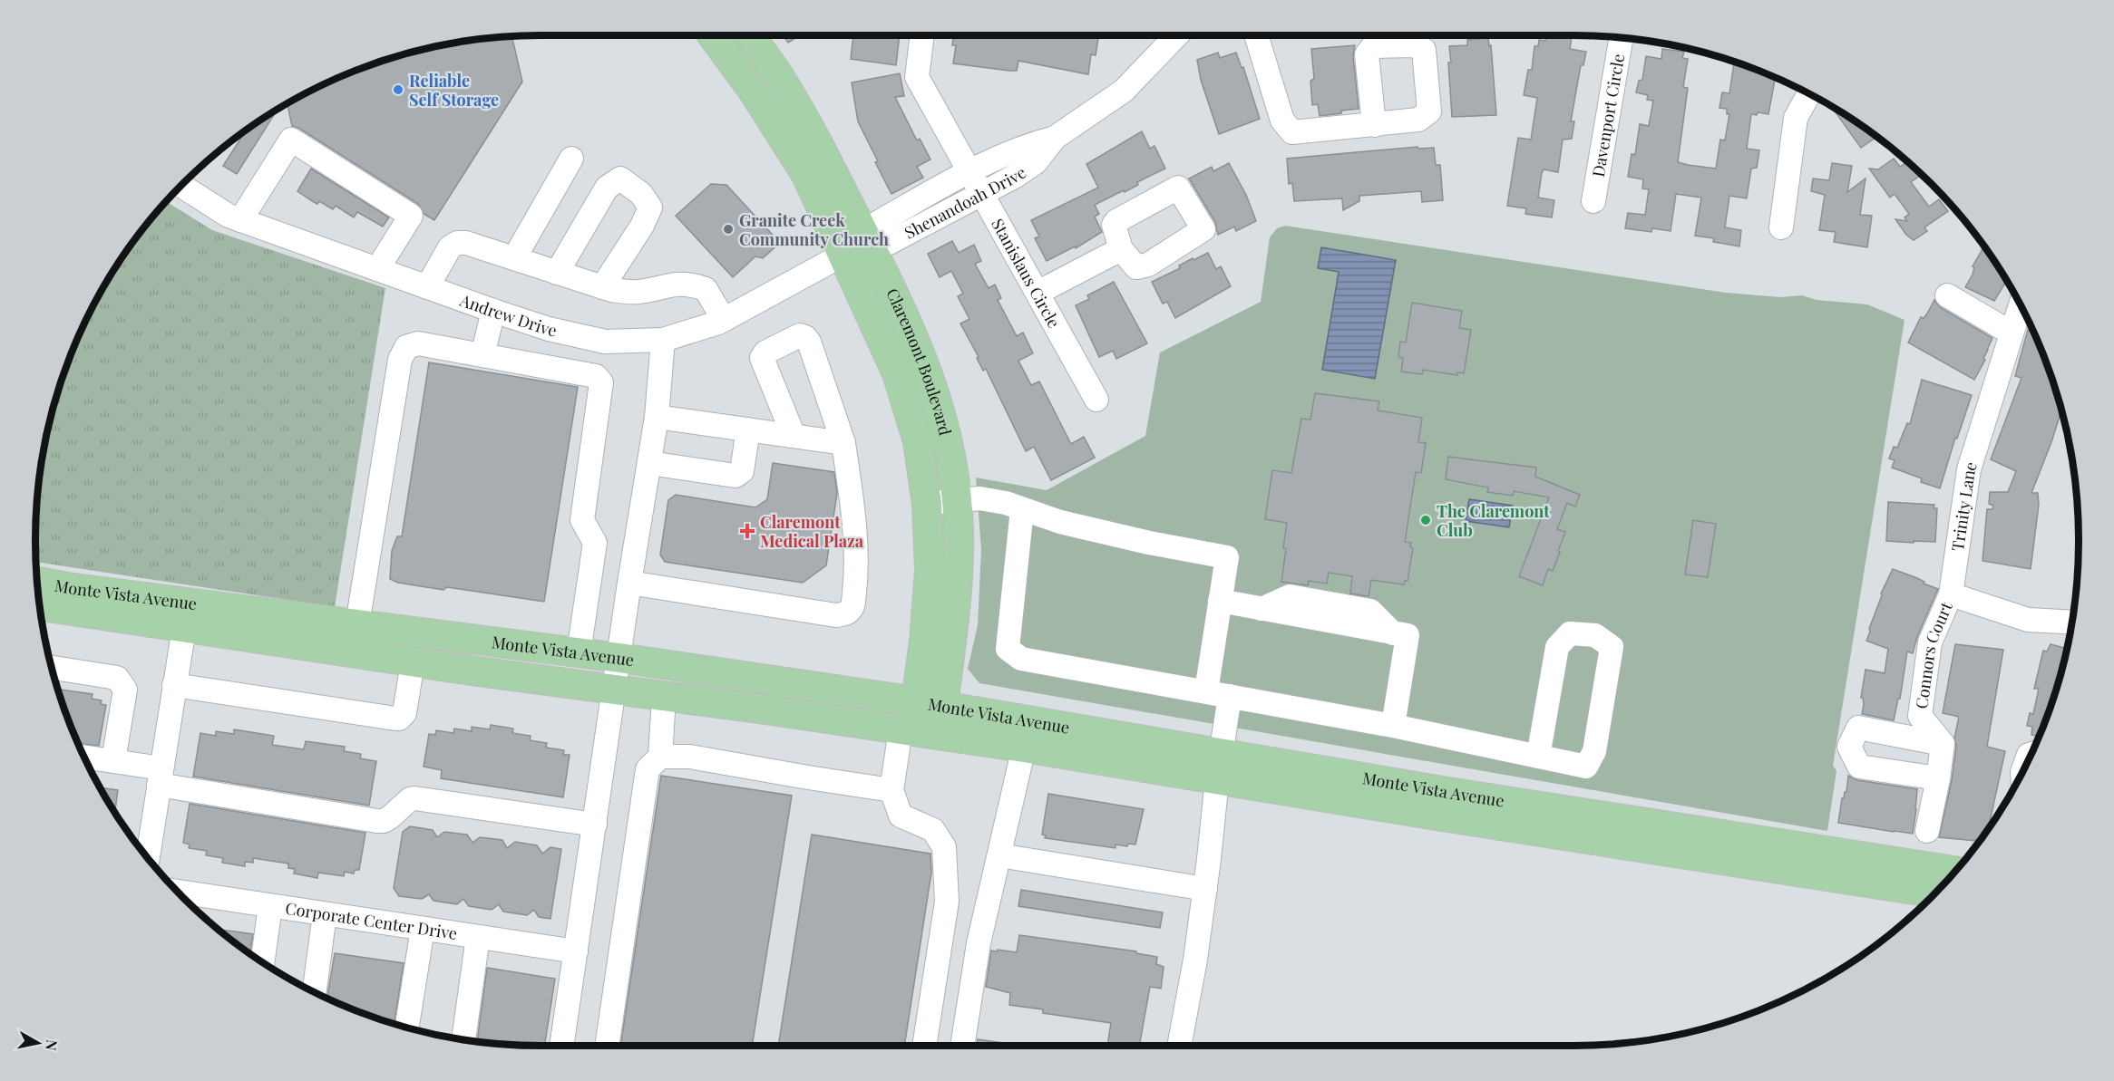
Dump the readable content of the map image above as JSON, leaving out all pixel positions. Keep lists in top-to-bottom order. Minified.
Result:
{"streets":{"main road":["Claremont Boulevard","Monte Vista Avenue"],"street":["Davenport Circle","Shenandoah Drive","Stanislaus Circle","Andrew Drive","Trinity Lane","Connors Court","Corporate Center Drive"]},"crossings":[["Shenandoah Drive","Stanislaus Circle"],["Shenandoah Drive","Andrew Drive"],["Shenandoah Drive","Claremont Boulevard"],["Andrew Drive","Claremont Boulevard"],["Claremont Boulevard","Monte Vista Avenue"],["Trinity Lane","Connors Court"]],"places":{"other":["Reliable Self Storage","Granite Creek Community Church","The Claremont Club"],"health":["Claremont Medical Plaza"]},"north":"right"}
